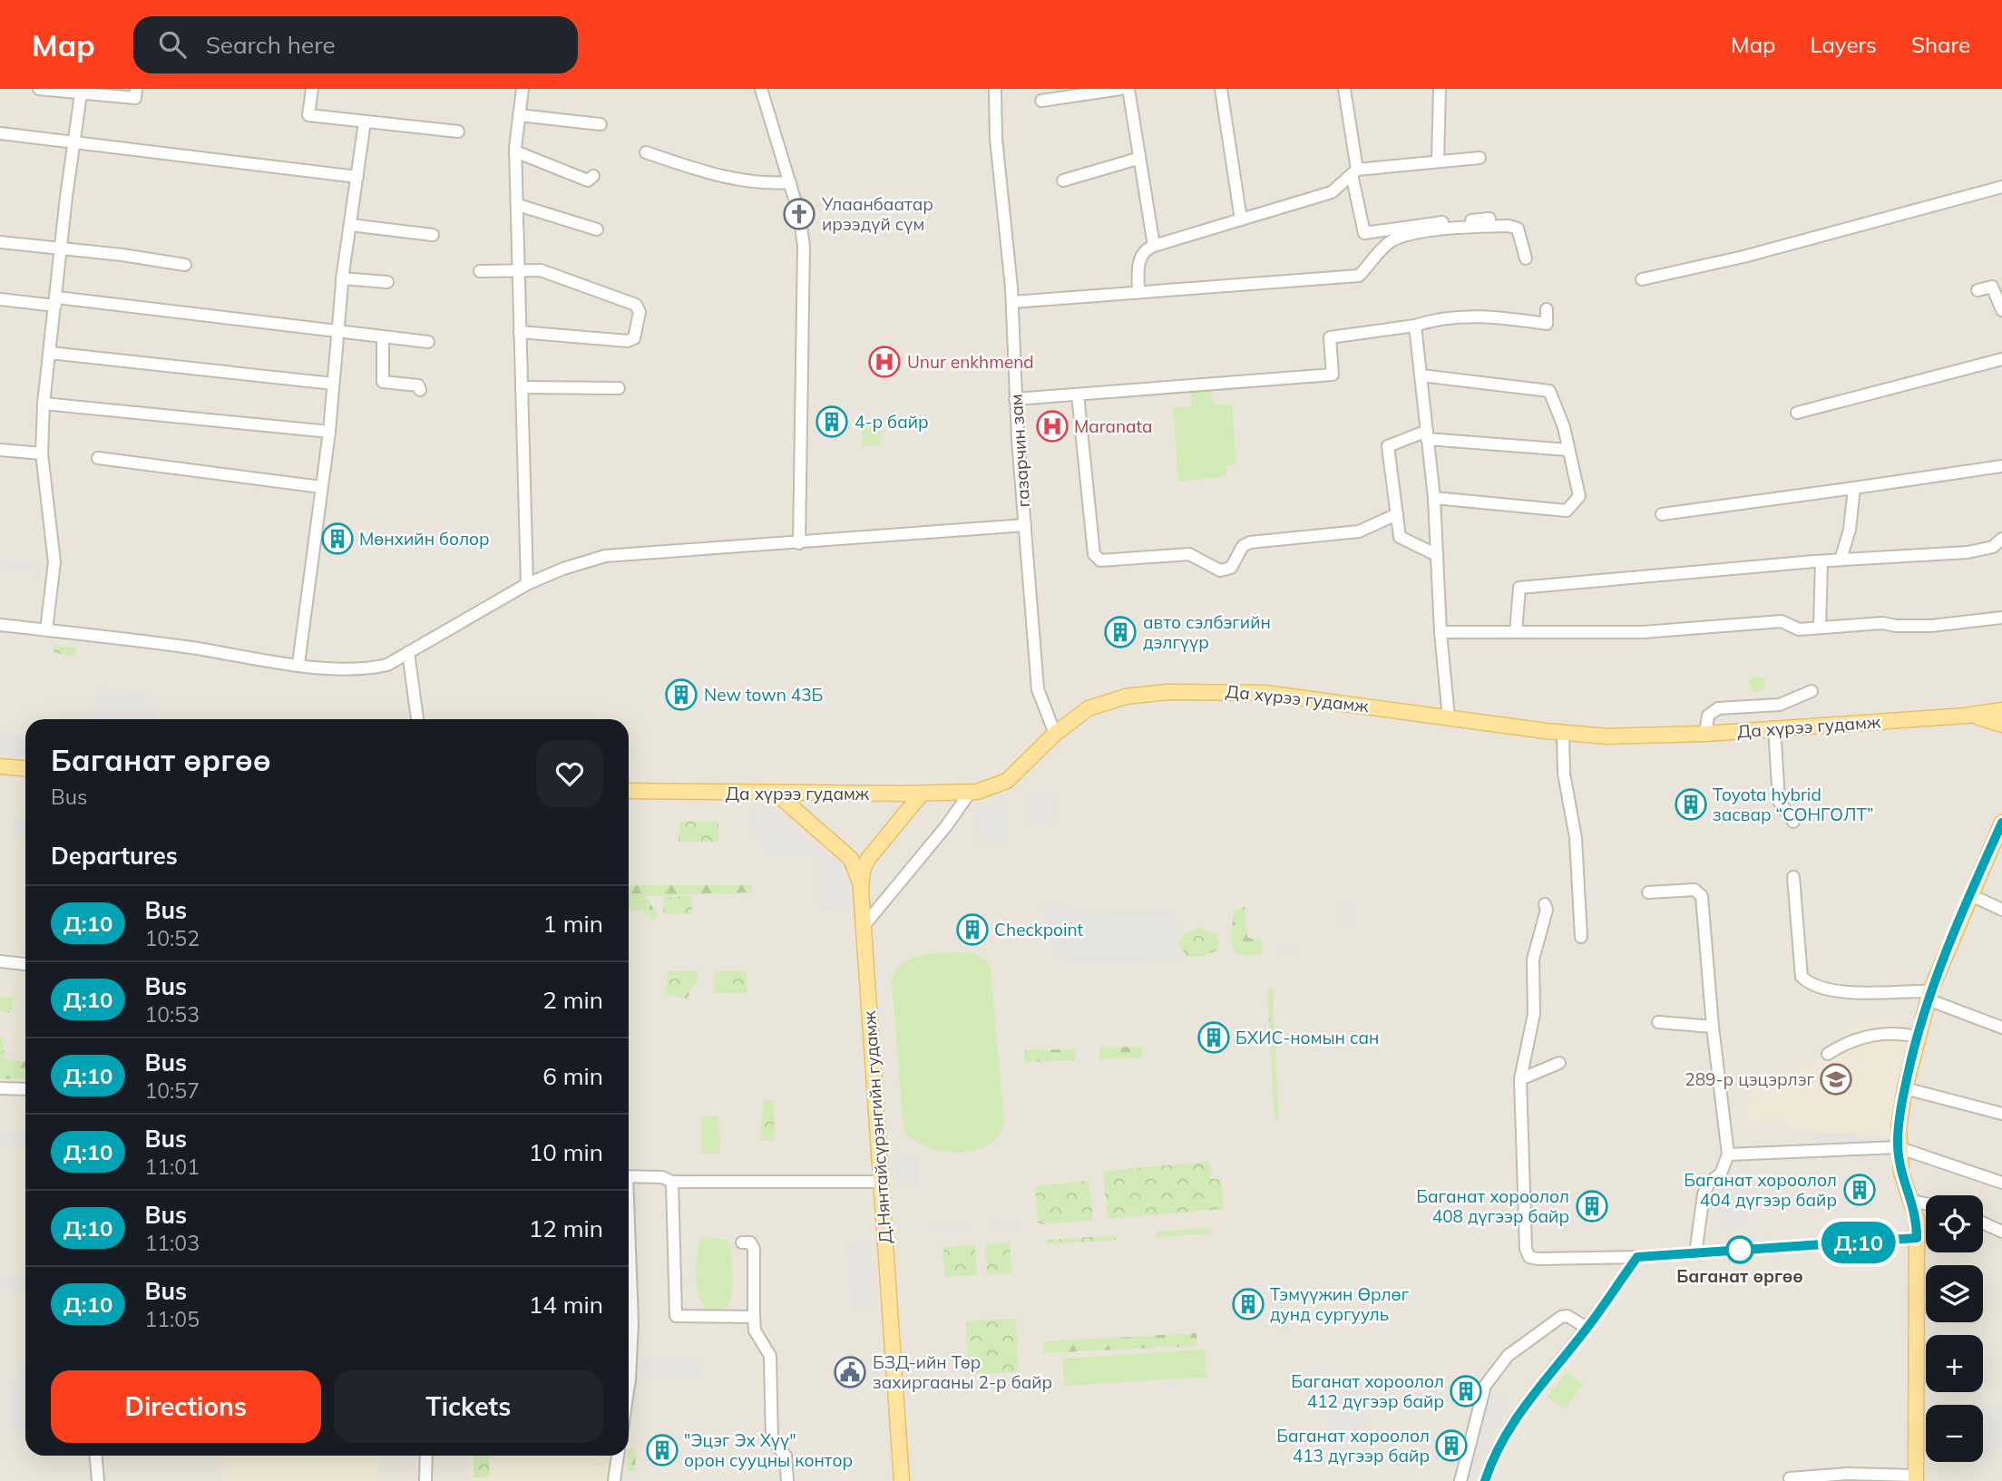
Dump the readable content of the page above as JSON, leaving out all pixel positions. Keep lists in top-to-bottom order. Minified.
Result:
{"streets":{"main road":["Да хүрээ гудамж","Д.Нянтайсүрэнгийн гудамж"],"street":["газарчин зам"]},"crossings":[["газарчин зам","Да хүрээ гудамж"],["Да хүрээ гудамж","Д.Нянтайсүрэнгийн гудамж"]],"places":{"church":["Улаанбаатар ирээдүй сүм"],"hospital":["Unur enkhmend","Maranata"],"building":["4-р байр","Мөнхийн болор","авто сэлбэгийн дэлгүүр","New town 43Б","Toyota hybrid засвар “СОНГОЛТ”","Checkpoint","БХИС-номын сан","Баганат хороолол 404 дүгээр байр","Баганат хороолол 408 дүгээр байр","Тэмүүжин Өрлөг дунд сургууль","Баганат хороолол 412 дүгээр байр","Баганат хороолол 413 дүгээр байр","\"Эцэг Эх Хүү\" орон сууцны контор"],"school or university":["289-р цэцэрлэг"],"other":["Баганат өргөө"],"public building":["БЗД-ийн Төр захиргааны 2-р байр"]},"lines":["bus line Д:10"],"page":{"header":"Map","search":"Search here","nav":["Map","Layers","Share"],"on_map":"Д:10","heading":[["Баганат өргөө","Bus"],"Departures"],"list":[{"mark":"Д:10","name":"Bus","note":"10:52","value":"1 min"},{"mark":"Д:10","name":"Bus","note":"10:53","value":"2 min"},{"mark":"Д:10","name":"Bus","note":"10:57","value":"6 min"},{"mark":"Д:10","name":"Bus","note":"11:01","value":"10 min"},{"mark":"Д:10","name":"Bus","note":"11:03","value":"12 min"},{"mark":"Д:10","name":"Bus","note":"11:05","value":"14 min"}],"map_buttons":["+","−"],"buttons":["Directions","Tickets"]}}
